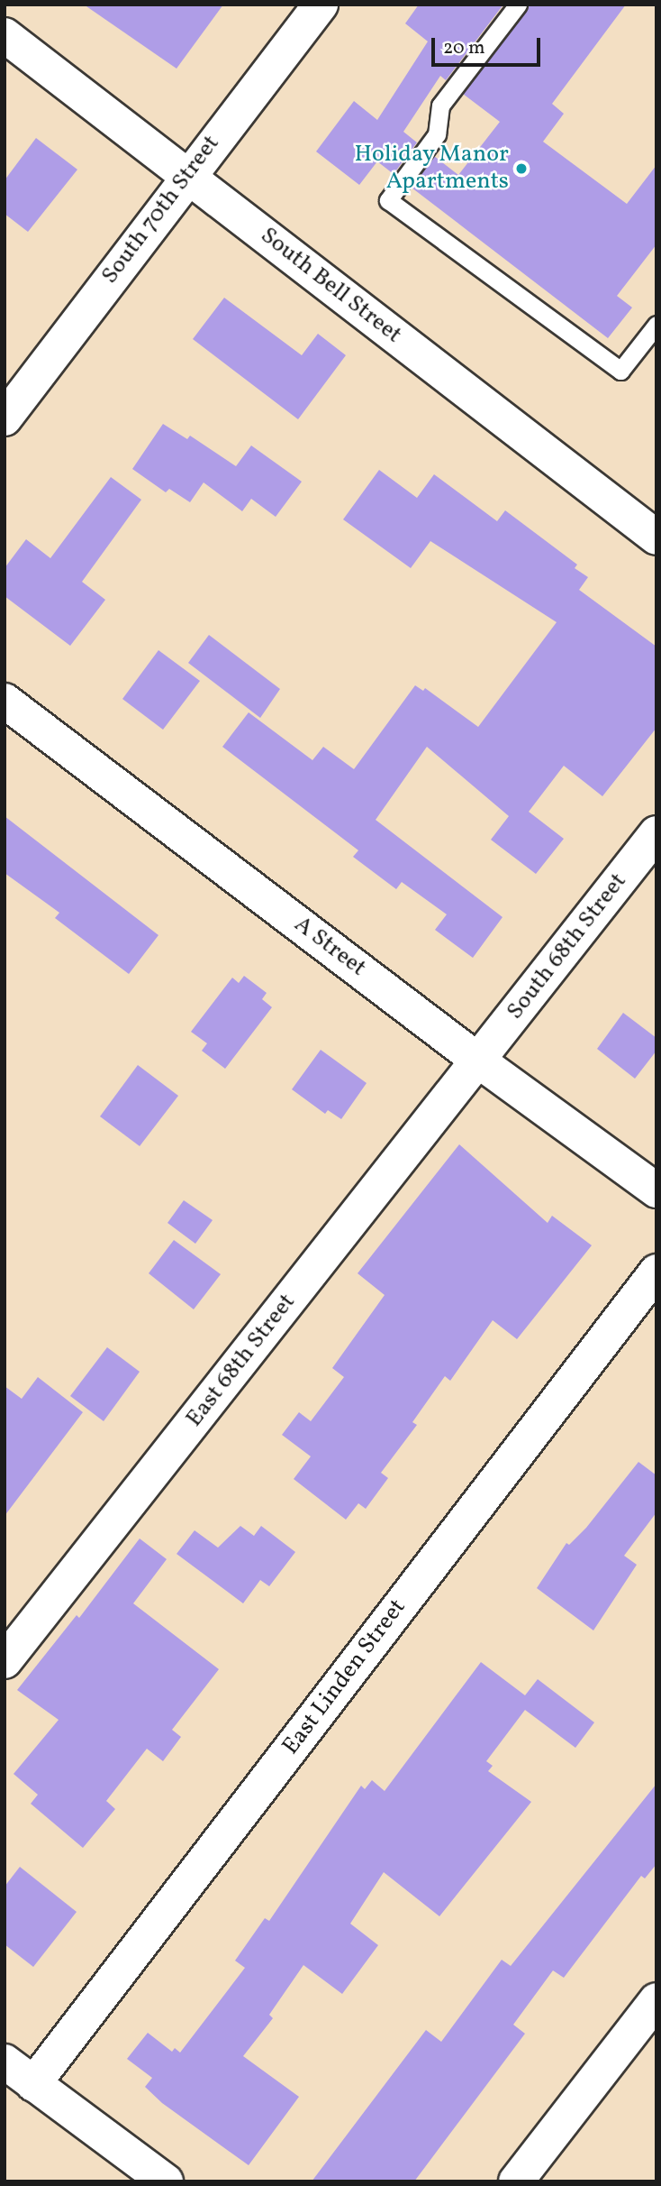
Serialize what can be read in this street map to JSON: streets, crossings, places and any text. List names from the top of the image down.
{
  "streets": {
    "street": [
      "South 70th Street",
      "South Bell Street",
      "A Street",
      "South 68th Street",
      "East 68th Street",
      "East Linden Street"
    ]
  },
  "crossings": [
    ["South 70th Street", "South Bell Street"],
    ["A Street", "South 68th Street"],
    ["A Street", "East 68th Street"],
    ["South 68th Street", "East 68th Street"]
  ],
  "places": ["Holiday Manor Apartments"],
  "scale_bar": "20 m"
}
